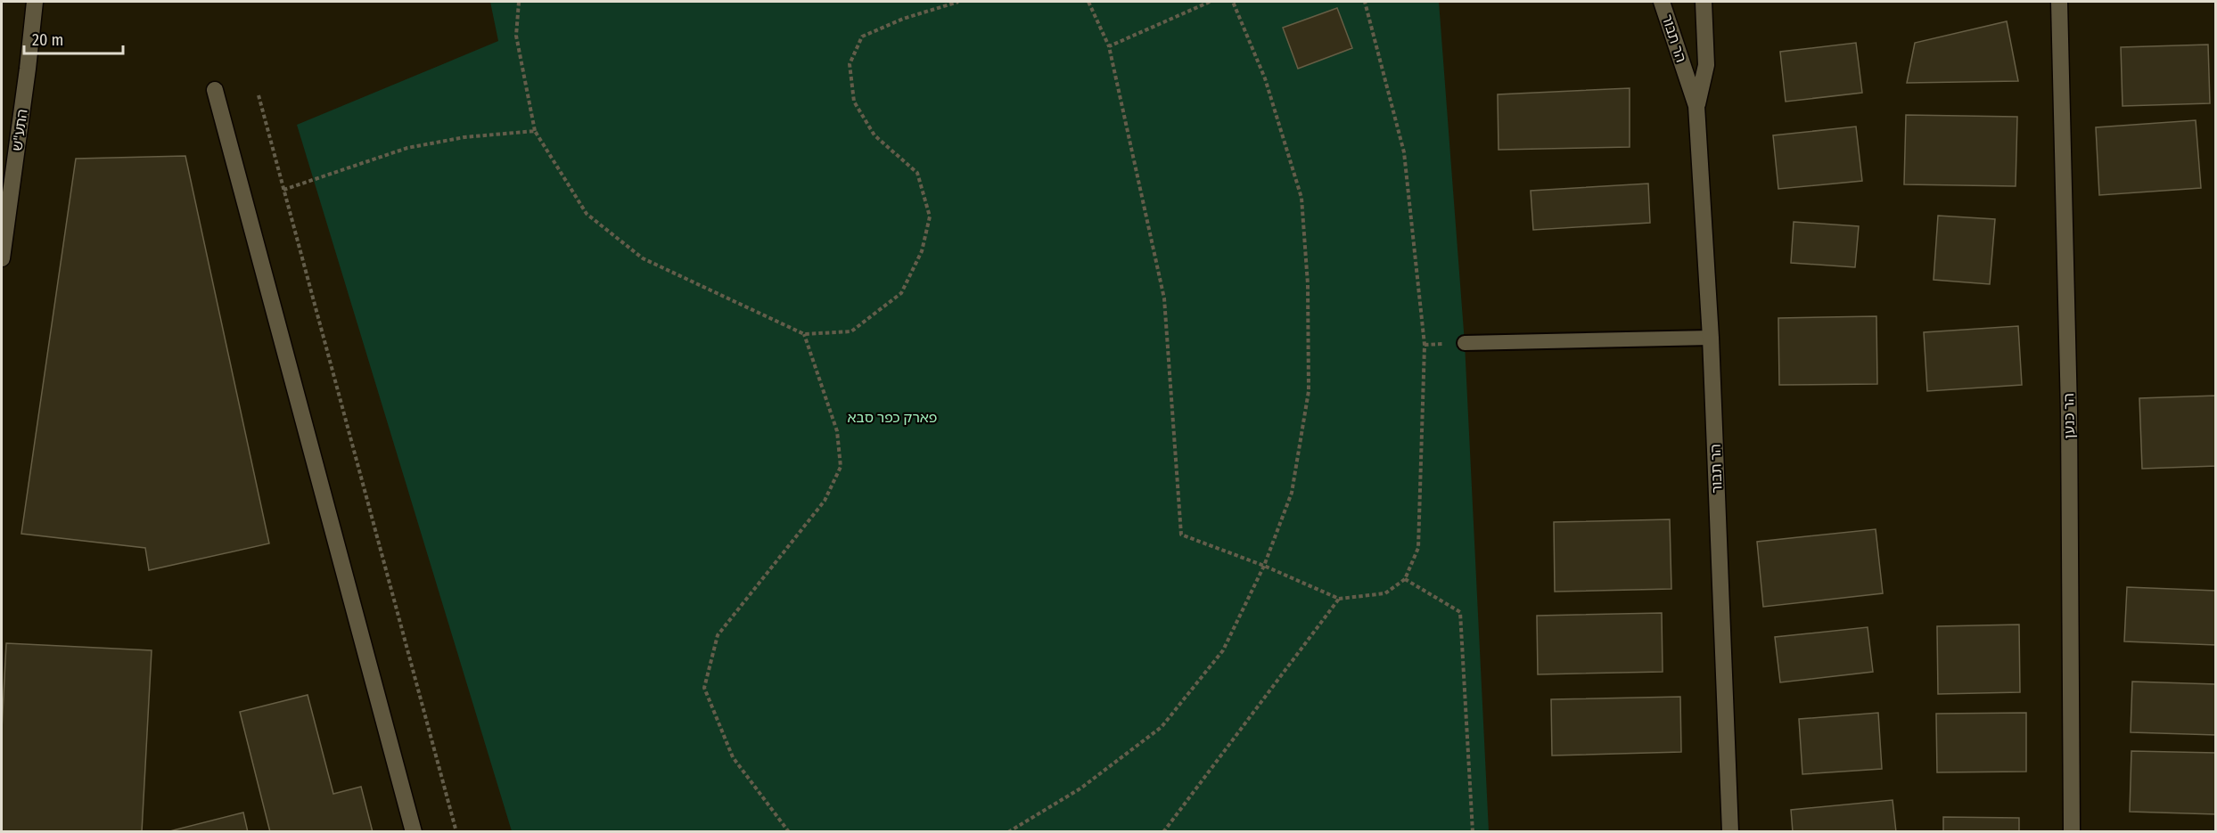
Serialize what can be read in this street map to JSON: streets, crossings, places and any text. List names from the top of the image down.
{
  "streets": {
    "street": ["הר תבור", "התע\"ש", "הר כנען"]
  },
  "parks": ["פארק כפר סבא"],
  "scale_bar": "20 m"
}
